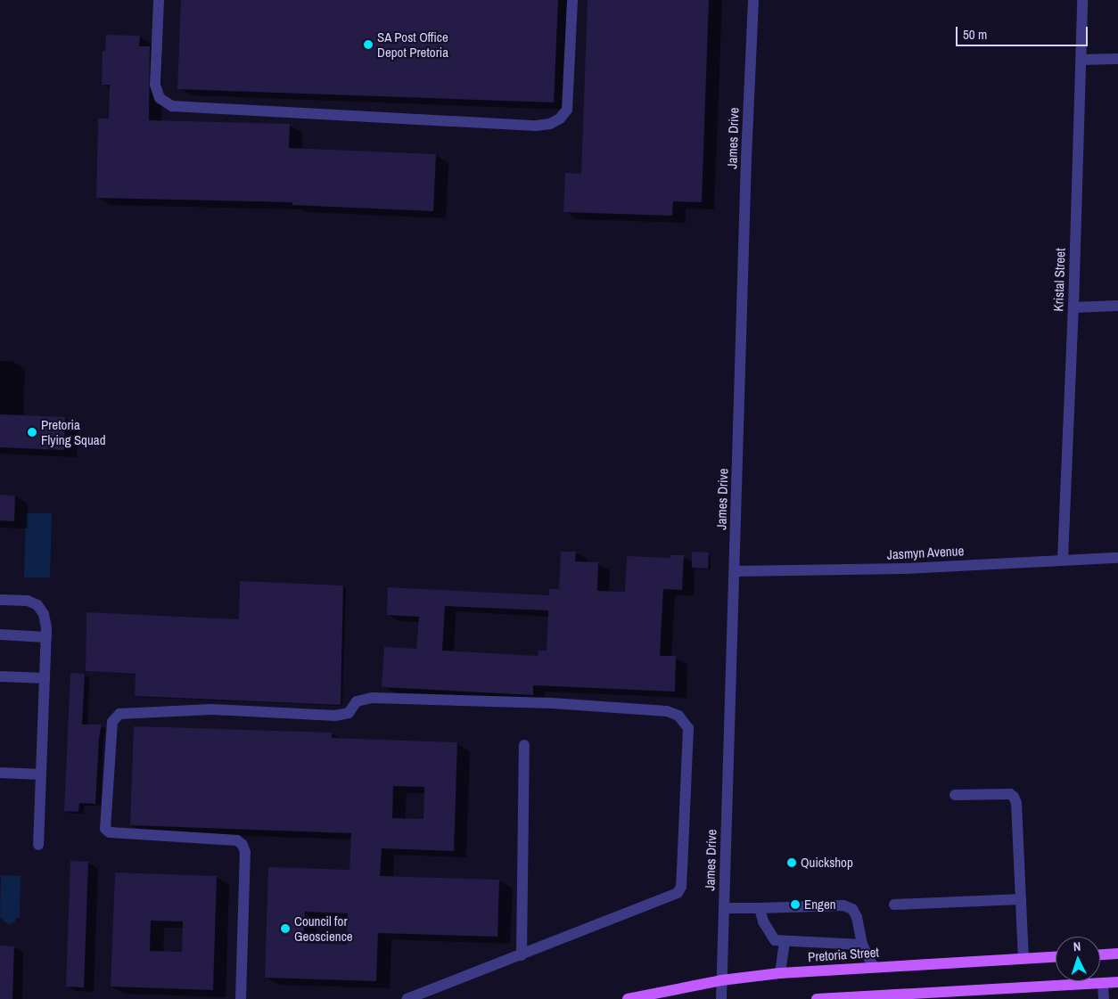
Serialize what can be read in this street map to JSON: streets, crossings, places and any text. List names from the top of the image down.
{
  "streets": {
    "main road": ["Pretoria Street"],
    "street": ["James Drive", "Kristal Street", "Jasmyn Avenue"]
  },
  "crossings": [
    ["James Drive", "Jasmyn Avenue"],
    ["James Drive", "Pretoria Street"],
    ["Kristal Street", "Jasmyn Avenue"]
  ],
  "places": [
    "SA Post Office Depot Pretoria",
    "Pretoria Flying Squad",
    "Quickshop",
    "Engen",
    "Council for Geoscience"
  ],
  "scale_bar": "50 m",
  "north": "top"
}
